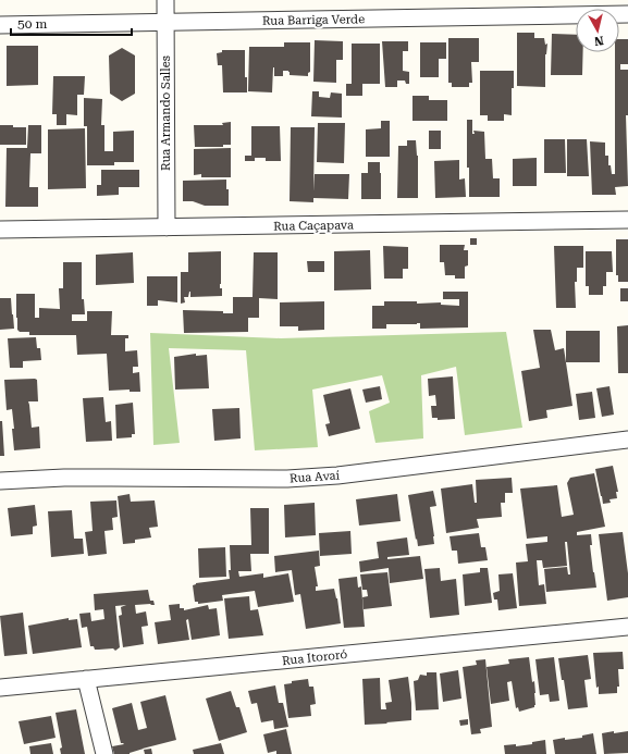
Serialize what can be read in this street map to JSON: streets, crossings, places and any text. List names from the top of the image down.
{
  "streets": {
    "street": [
      "Rua Barriga Verde",
      "Rua Armando Salles",
      "Rua Caçapava",
      "Rua Avaí",
      "Rua Itororó"
    ]
  },
  "crossings": [
    ["Rua Barriga Verde", "Rua Armando Salles"],
    ["Rua Armando Salles", "Rua Caçapava"]
  ],
  "scale_bar": "50 m",
  "north": "bottom"
}
